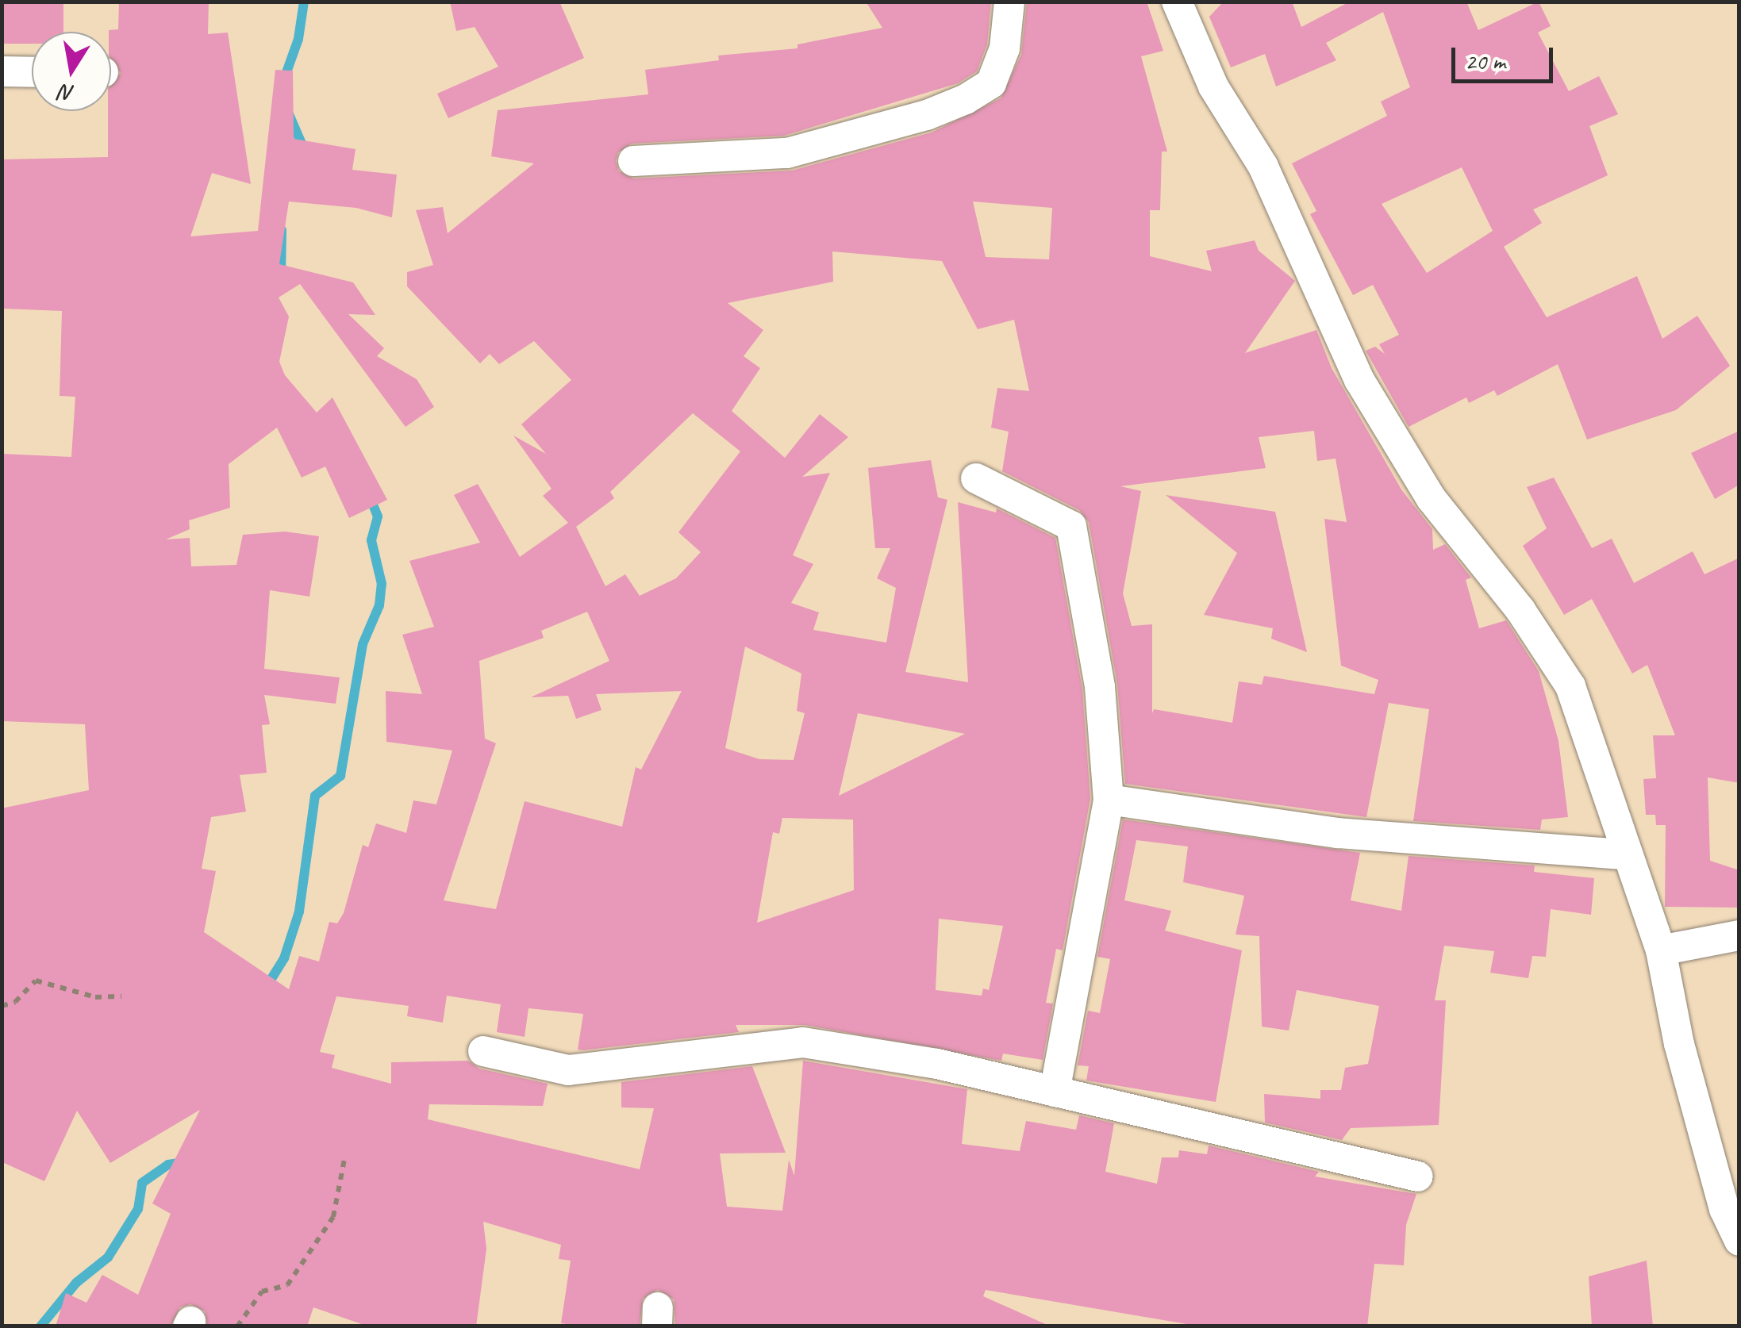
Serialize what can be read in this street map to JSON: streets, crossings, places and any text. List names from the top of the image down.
{
  "scale_bar": "20 m",
  "north": "bottom"
}
